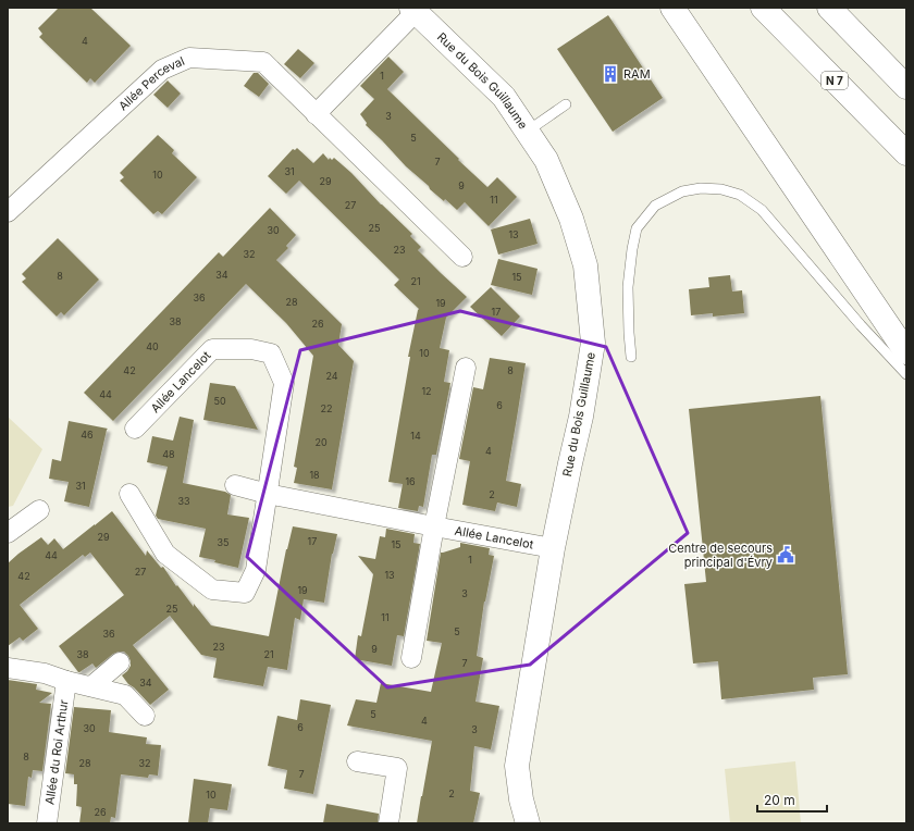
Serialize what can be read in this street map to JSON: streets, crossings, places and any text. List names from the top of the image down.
{
  "streets": {
    "main road": ["N 7", "Rue du Bois Guillaume"],
    "street": ["Allée Perceval", "Allée Lancelot", "Allée du Roi Arthur"]
  },
  "crossings": [
    ["Rue du Bois Guillaume", "Allée Lancelot"]
  ],
  "places": {
    "building": ["RAM"],
    "public building": ["Centre de secours principal d'Évry"]
  },
  "house_numbers": [
    "4",
    "1",
    "3",
    "5",
    "7",
    "31",
    "10",
    "29",
    "9",
    "11",
    "27",
    "25",
    "30",
    "13",
    "23",
    "32",
    "34",
    "8",
    "15",
    "21",
    "36",
    "28",
    "19",
    "17",
    "38",
    "26",
    "40",
    "10",
    "42",
    "8",
    "24",
    "12",
    "44",
    "50",
    "6",
    "22",
    "46",
    "14",
    "20",
    "4",
    "48",
    "18",
    "16",
    "31",
    "2",
    "33",
    "29",
    "17",
    "35",
    "15",
    "44",
    "1",
    "27",
    "13",
    "42",
    "19",
    "3",
    "25",
    "11",
    "5",
    "36",
    "23",
    "9",
    "38",
    "21",
    "7",
    "34",
    "5",
    "4",
    "6",
    "30",
    "3",
    "8",
    "28",
    "32",
    "7",
    "2",
    "10",
    "26"
  ],
  "scale_bar": "20 m"
}
